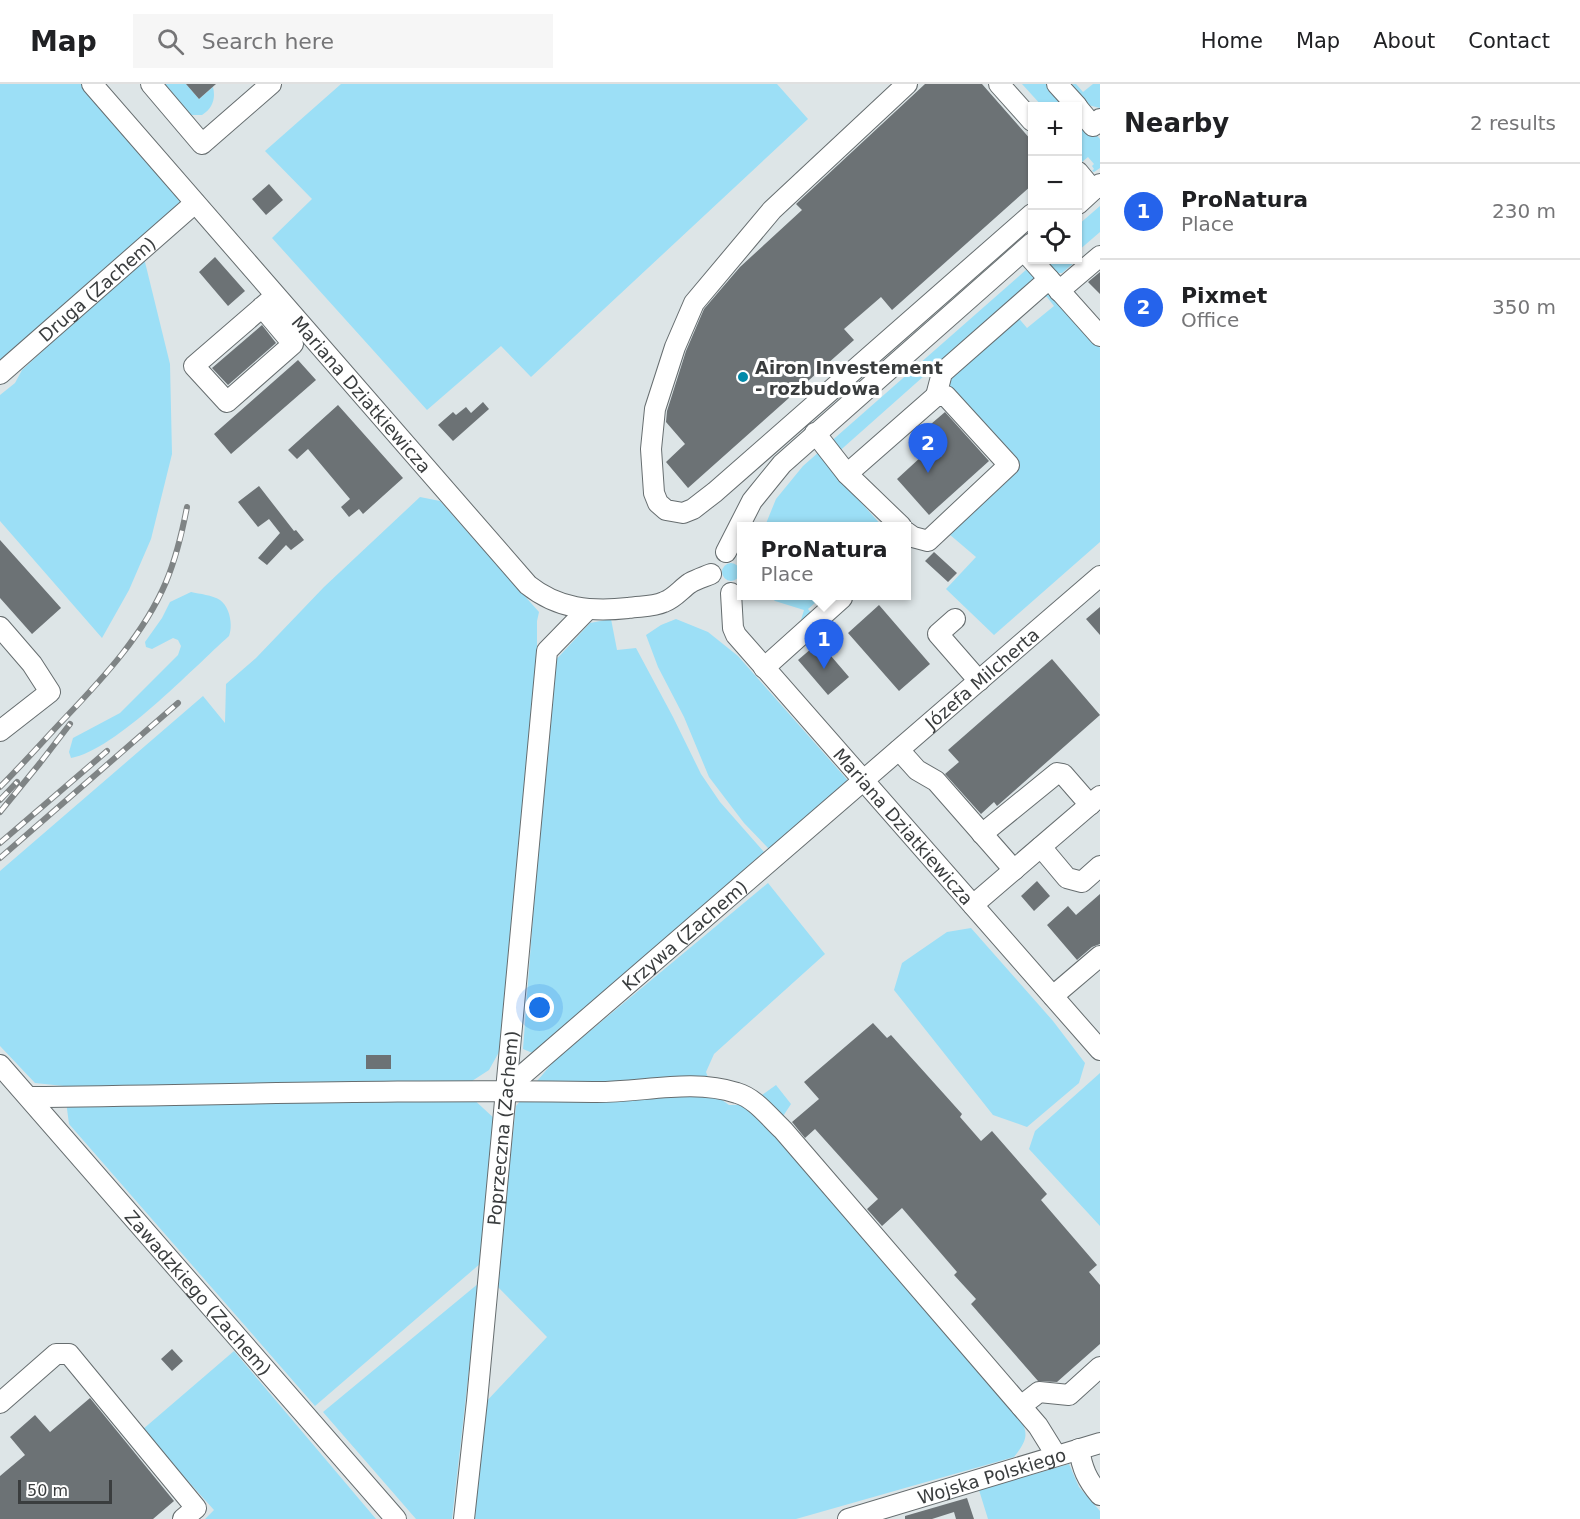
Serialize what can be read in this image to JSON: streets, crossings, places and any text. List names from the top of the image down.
{
  "streets": {
    "street": [
      "Druga (Zachem)",
      "Mariana Dziatkiewicza",
      "Józefa Milcherta",
      "Krzywa (Zachem)",
      "Poprzeczna (Zachem)",
      "Zawadzkiego (Zachem)",
      "Wojska Polskiego"
    ]
  },
  "crossings": [
    ["Druga (Zachem)", "Mariana Dziatkiewicza"],
    ["Mariana Dziatkiewicza", "Józefa Milcherta"],
    ["Mariana Dziatkiewicza", "Krzywa (Zachem)"],
    ["Mariana Dziatkiewicza", "Poprzeczna (Zachem)"],
    ["Józefa Milcherta", "Krzywa (Zachem)"],
    ["Krzywa (Zachem)", "Poprzeczna (Zachem)"]
  ],
  "places": ["Airon Investement - rozbudowa"],
  "scale_bar": "50 m",
  "page": {
    "header": "Map",
    "search": "Search here",
    "nav": [
      "Home",
      "Map",
      "About",
      "Contact"
    ],
    "heading": ["Nearby", "2 results"],
    "map_buttons": ["+", "−"],
    "list": [
      {
        "mark": "1",
        "name": "ProNatura",
        "note": "Place",
        "value": "230 m"
      },
      {
        "mark": "2",
        "name": "Pixmet",
        "note": "Office",
        "value": "350 m"
      }
    ],
    "pins": ["2", "1"],
    "popup": ["ProNatura", "Place"],
    "scale": "50 m"
  }
}
